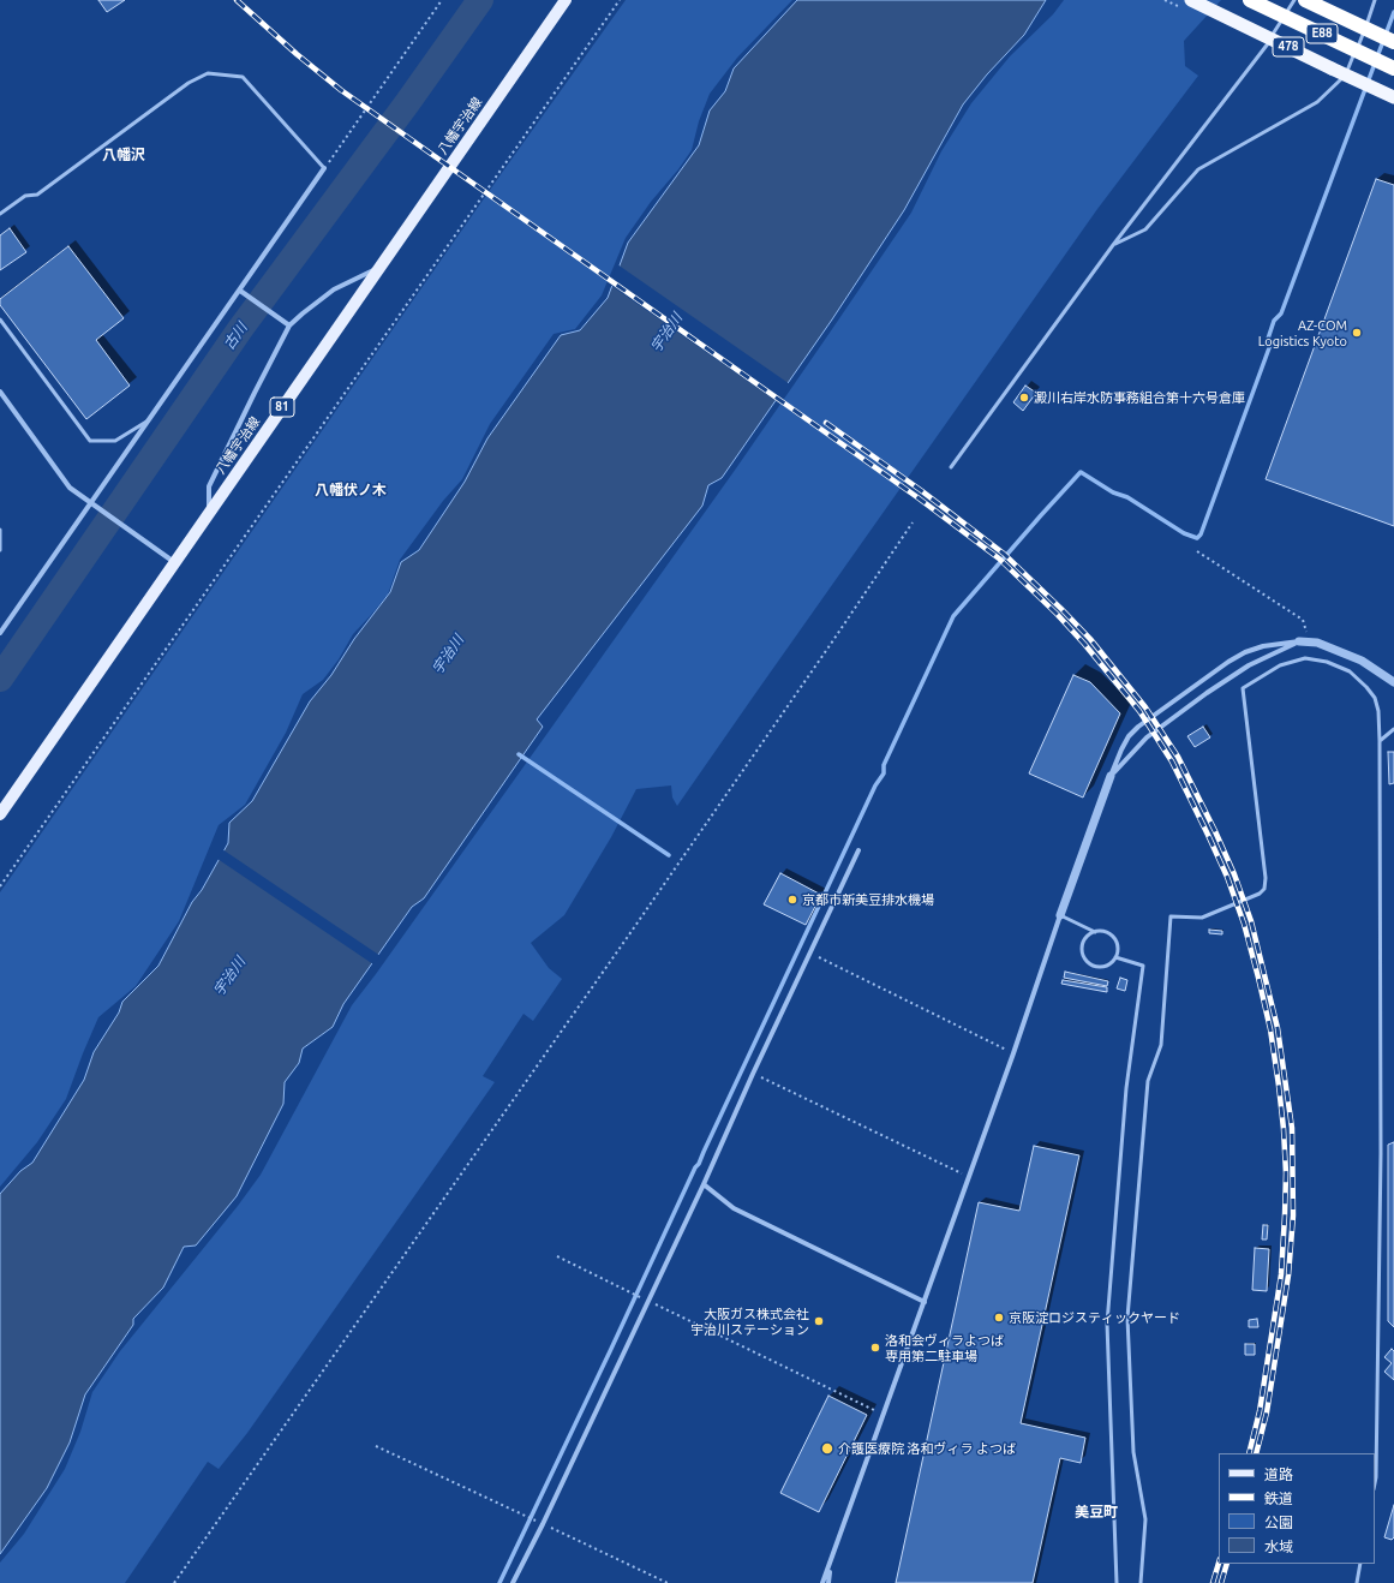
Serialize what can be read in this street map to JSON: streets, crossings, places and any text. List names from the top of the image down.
{
  "streets": {
    "highway": ["E88", "478"],
    "main road": ["八幡宇治線", "81"]
  },
  "districts": ["八幡沢", "八幡伏ノ木", "美豆町"],
  "water": ["宇治川", "古川"],
  "places": [
    "AZ-COM Logistics Kyoto",
    "澱川右岸水防事務組合第十六号倉庫",
    "京都市新美豆排水機場",
    "京阪淀ロジスティックヤード",
    "大阪ガス株式会社 宇治川ステーション",
    "洛和会ヴィラよつば 専用第二駐車場",
    "介護医療院 洛和ヴィラ よつば"
  ],
  "legend": [
    "道路",
    "鉄道",
    "公園",
    "水域"
  ]
}
